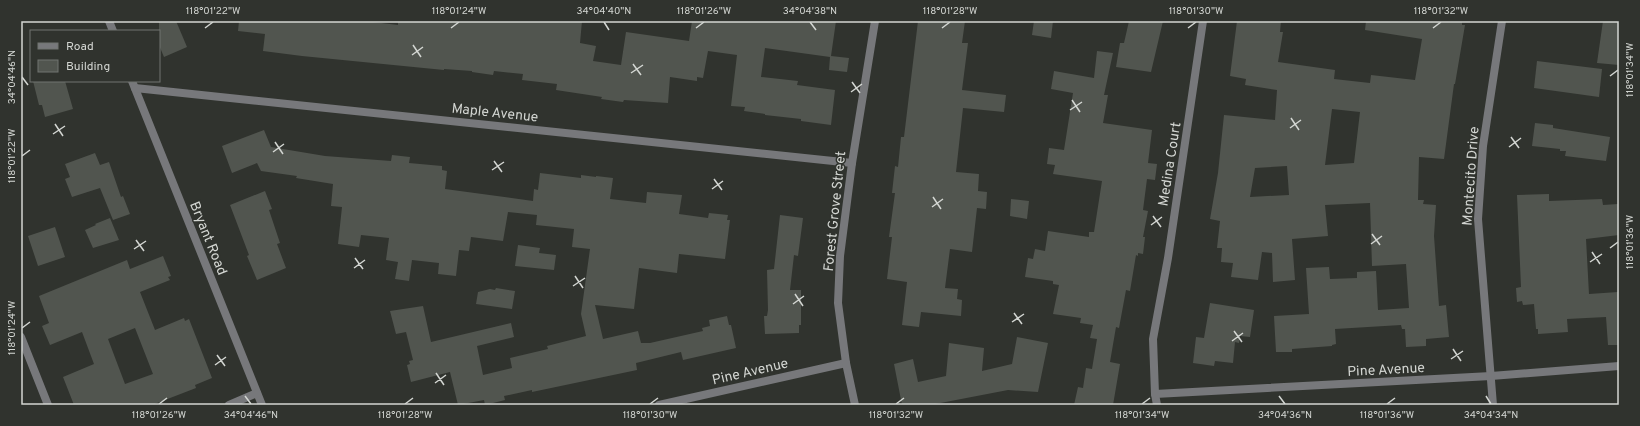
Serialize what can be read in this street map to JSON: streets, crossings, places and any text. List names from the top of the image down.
{
  "streets": {
    "street": [
      "Maple Avenue",
      "Medina Court",
      "Montecito Drive",
      "Forest Grove Street",
      "Bryant Road",
      "Pine Avenue"
    ]
  },
  "crossings": [
    ["Maple Avenue", "Forest Grove Street"],
    ["Maple Avenue", "Bryant Road"],
    ["Medina Court", "Pine Avenue"],
    ["Montecito Drive", "Pine Avenue"],
    ["Forest Grove Street", "Pine Avenue"]
  ],
  "legend": ["Road", "Building"],
  "coordinates": [
    "118°01'22\"W",
    "118°01'24\"W",
    "34°04'40\"N",
    "118°01'26\"W",
    "34°04'38\"N",
    "118°01'28\"W",
    "118°01'30\"W",
    "118°01'32\"W",
    "118°01'34\"W",
    "34°04'46\"N",
    "118°01'36\"W",
    "34°04'36\"N",
    "34°04'34\"N"
  ]
}
